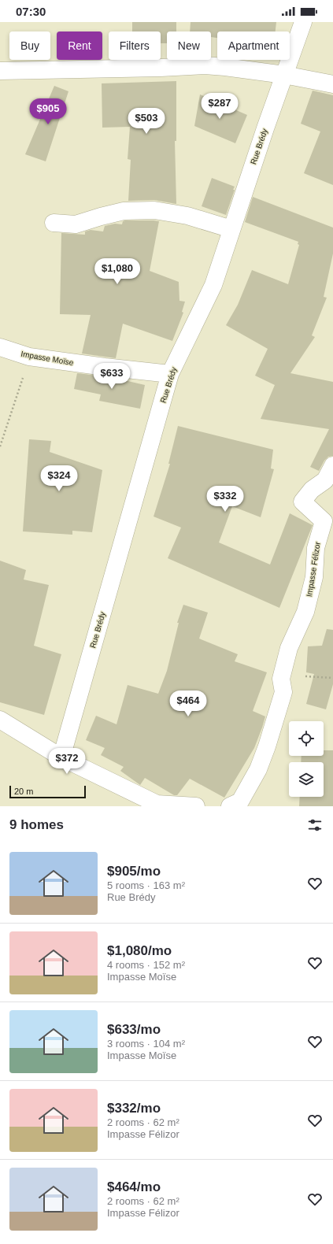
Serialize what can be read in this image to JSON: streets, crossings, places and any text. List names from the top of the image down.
{
  "streets": {
    "street": ["Rue Brédy", "Impasse Moïse", "Impasse Félizor"]
  },
  "crossings": [
    ["Rue Brédy", "Impasse Moïse"]
  ],
  "scale_bar": "20 m",
  "page": {
    "status": "07:30",
    "chip": [
      "Buy",
      "Rent",
      "Filters",
      "New",
      "Apartment"
    ],
    "price": [
      "$287",
      "$905",
      "$503",
      "$1,080",
      "$633",
      "$324",
      "$332",
      "$464",
      "$372"
    ],
    "scale": "20 m",
    "heading": "9 homes",
    "list": [
      {
        "name": "$905/mo",
        "note": "5 rooms · 163 m² · Rue Brédy"
      },
      {
        "name": "$1,080/mo",
        "note": "4 rooms · 152 m² · Impasse Moïse"
      },
      {
        "name": "$633/mo",
        "note": "3 rooms · 104 m² · Impasse Moïse"
      },
      {
        "name": "$332/mo",
        "note": "2 rooms · 62 m² · Impasse Félizor"
      },
      {
        "name": "$464/mo",
        "note": "2 rooms · 62 m² · Impasse Félizor"
      }
    ]
  }
}
